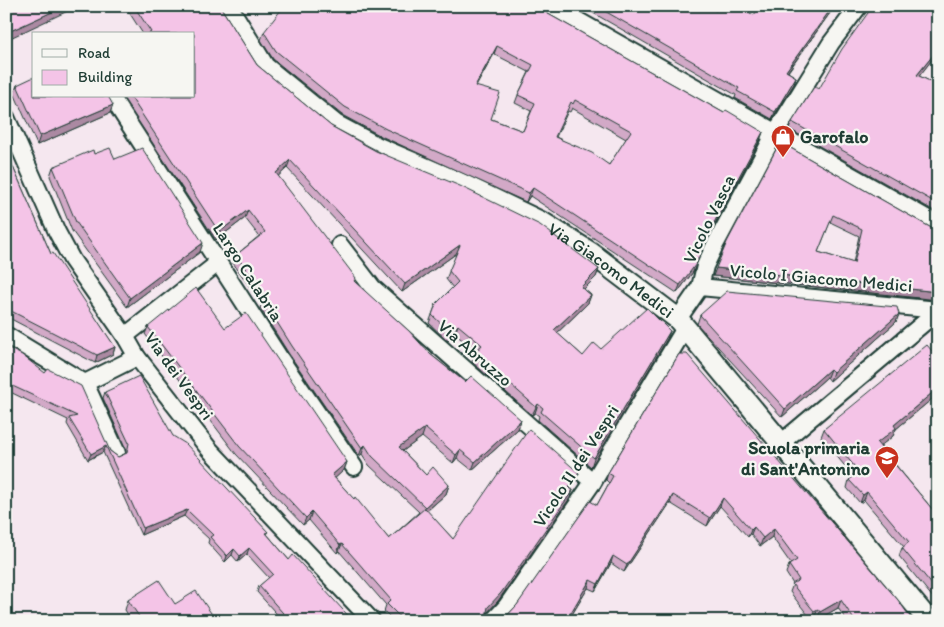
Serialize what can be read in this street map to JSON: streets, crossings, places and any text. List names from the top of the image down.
{
  "streets": {
    "street": [
      "Vicolo Vasca",
      "Via Giacomo Medici",
      "Largo Calabria",
      "Vicolo I Giacomo Medici",
      "Via Abruzzo",
      "Via dei Vespri",
      "Vicolo II dei Vespri"
    ]
  },
  "crossings": [
    ["Vicolo Vasca", "Via Giacomo Medici"],
    ["Vicolo Vasca", "Vicolo I Giacomo Medici"],
    ["Vicolo Vasca", "Vicolo II dei Vespri"],
    ["Via Giacomo Medici", "Vicolo II dei Vespri"],
    ["Via Abruzzo", "Vicolo II dei Vespri"]
  ],
  "places": {
    "shop": ["Garofalo"],
    "school or university": ["Scuola primaria di Sant'Antonino"]
  },
  "legend": ["Road", "Building"]
}
